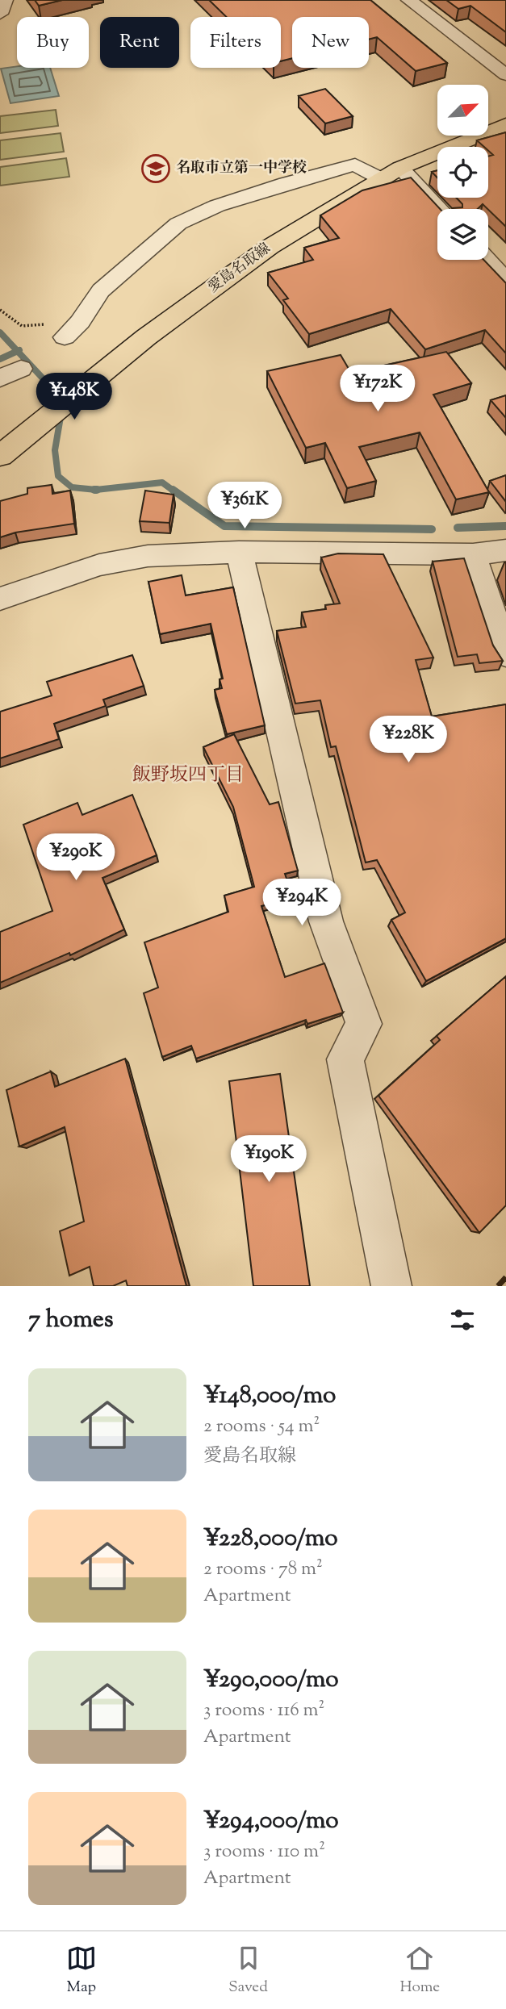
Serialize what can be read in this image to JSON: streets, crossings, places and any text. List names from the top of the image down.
{
  "streets": {
    "main road": ["愛島名取線"]
  },
  "districts": ["飯野坂四丁目"],
  "places": {
    "school or university": ["名取市立第一中学校"]
  },
  "north": "top right",
  "page": {
    "chip": [
      "Buy",
      "Rent",
      "Filters",
      "New"
    ],
    "price": [
      "¥172K",
      "¥148K",
      "¥361K",
      "¥228K",
      "¥290K",
      "¥294K",
      "¥190K"
    ],
    "heading": "7 homes",
    "list": [
      {
        "name": "¥148,000/mo",
        "note": "2 rooms · 54 m² · 愛島名取線"
      },
      {
        "name": "¥228,000/mo",
        "note": "2 rooms · 78 m² · Apartment"
      },
      {
        "name": "¥290,000/mo",
        "note": "3 rooms · 116 m² · Apartment"
      },
      {
        "name": "¥294,000/mo",
        "note": "3 rooms · 110 m² · Apartment"
      }
    ],
    "tabs": ["Map", "Saved", "Home"]
  }
}
